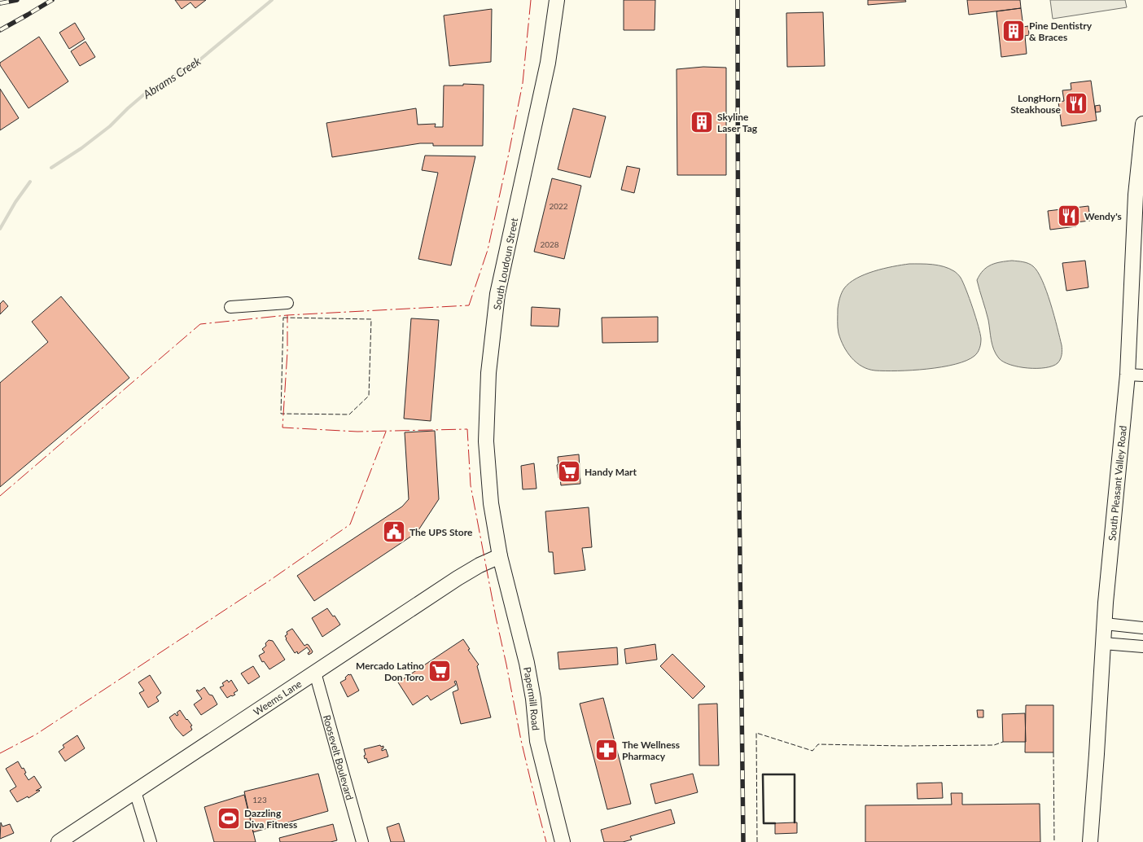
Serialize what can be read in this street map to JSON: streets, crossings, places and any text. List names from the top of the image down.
{
  "streets": {
    "main road": [
      "South Loudoun Street",
      "South Pleasant Valley Road",
      "Weems Lane",
      "Papermill Road"
    ],
    "street": ["Roosevelt Boulevard"]
  },
  "crossings": [
    ["South Loudoun Street", "Weems Lane"],
    ["South Loudoun Street", "Papermill Road"],
    ["Weems Lane", "Papermill Road"],
    ["Weems Lane", "Roosevelt Boulevard"]
  ],
  "water": ["Abrams Creek"],
  "places": {
    "building": ["Pine Dentistry & Braces", "Skyline Laser Tag"],
    "restaurant": ["LongHorn Steakhouse", "Wendy's"],
    "supermarket": ["Handy Mart", "Mercado Latino Don Toro"],
    "public building": ["The UPS Store"],
    "pharmacy": ["The Wellness Pharmacy"],
    "sports": ["Dazzling Diva Fitness"]
  },
  "house_numbers": ["2022", "2028", "123"]
}
